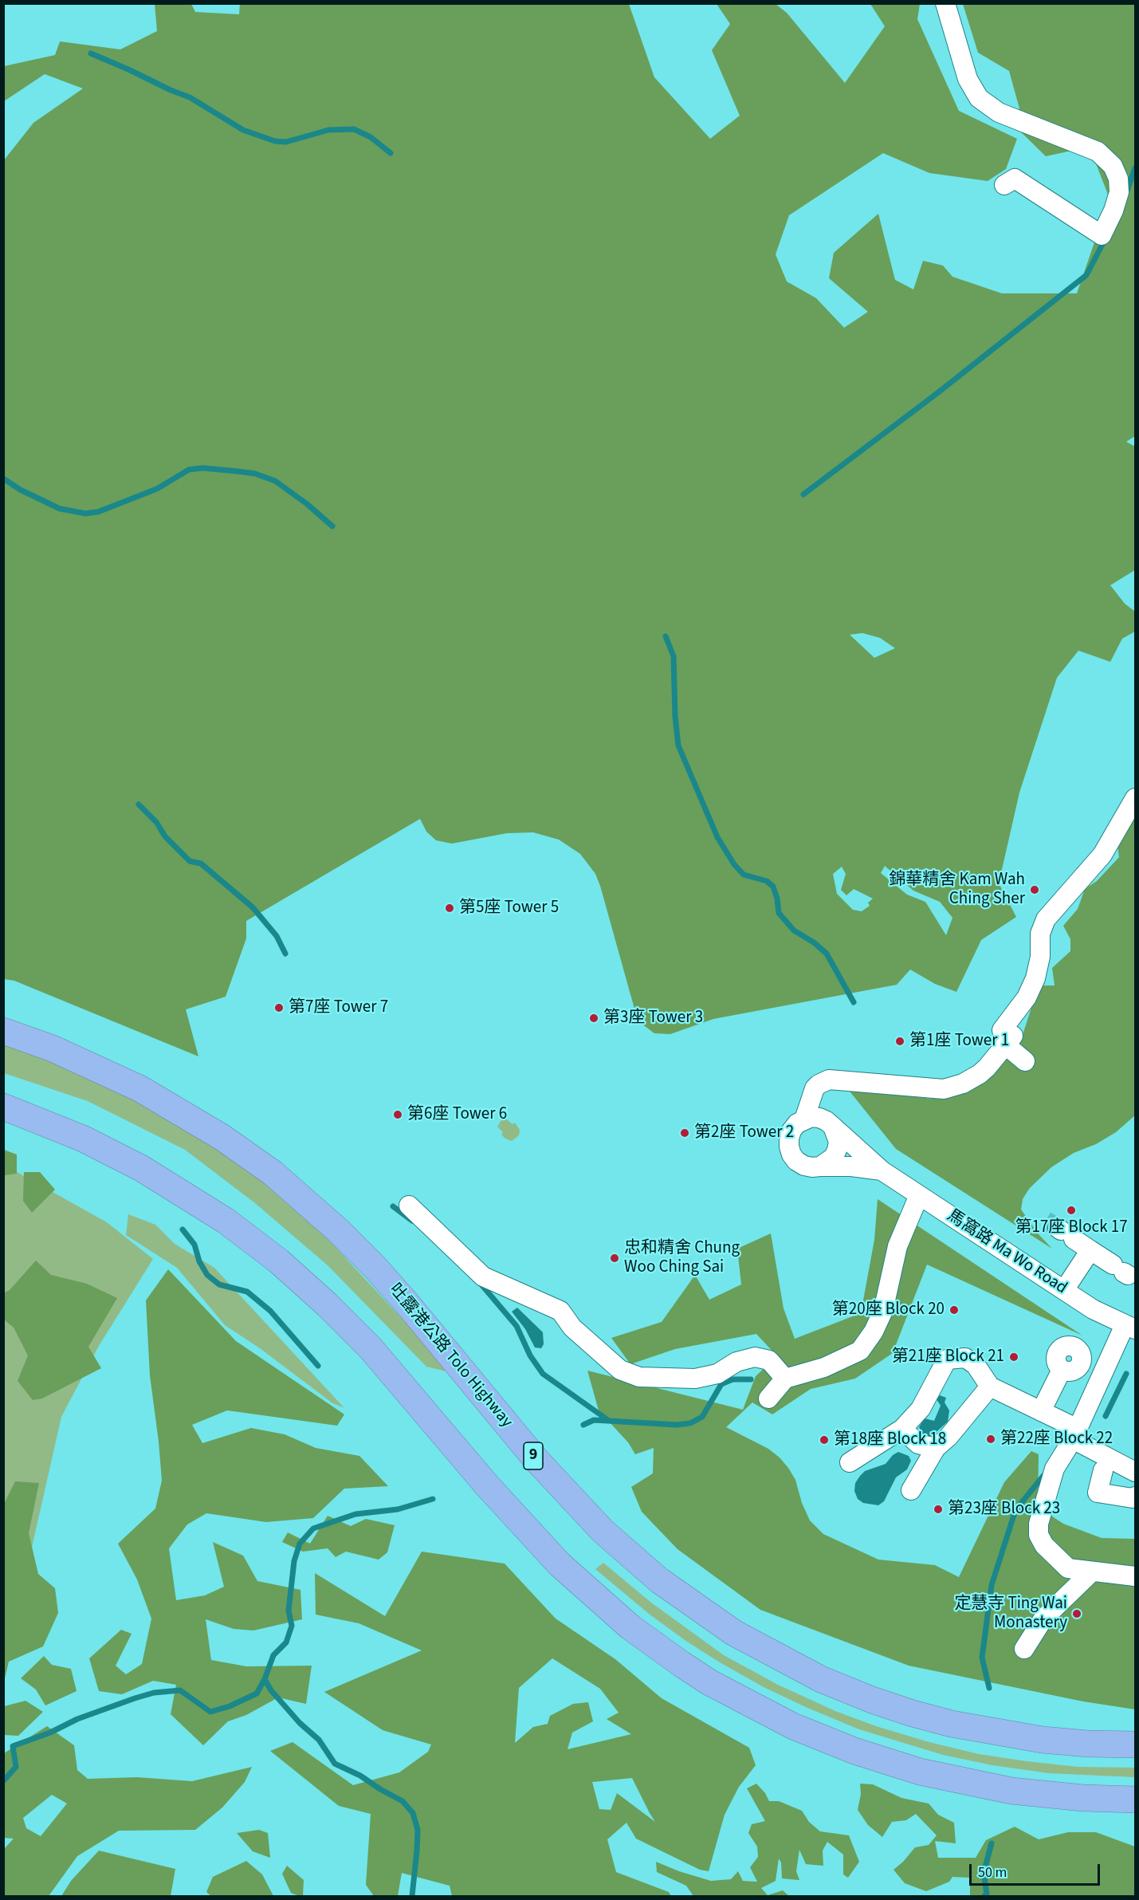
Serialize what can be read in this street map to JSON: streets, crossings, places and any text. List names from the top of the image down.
{
  "streets": {
    "highway": ["吐露港公路 Tolo Highway", "9"],
    "street": ["馬窩路 Ma Wo Road"]
  },
  "places": [
    "錦華精舍 Kam Wah Ching Sher",
    "第5座 Tower 5",
    "第7座 Tower 7",
    "第3座 Tower 3",
    "第1座 Tower 1",
    "第6座 Tower 6",
    "第2座 Tower 2",
    "第17座 Block 17",
    "忠和精舍 Chung Woo Ching Sai",
    "第20座 Block 20",
    "第21座 Block 21",
    "第22座 Block 22",
    "第18座 Block 18",
    "第23座 Block 23",
    "定慧寺 Ting Wai Monastery"
  ],
  "scale_bar": "50 m"
}
